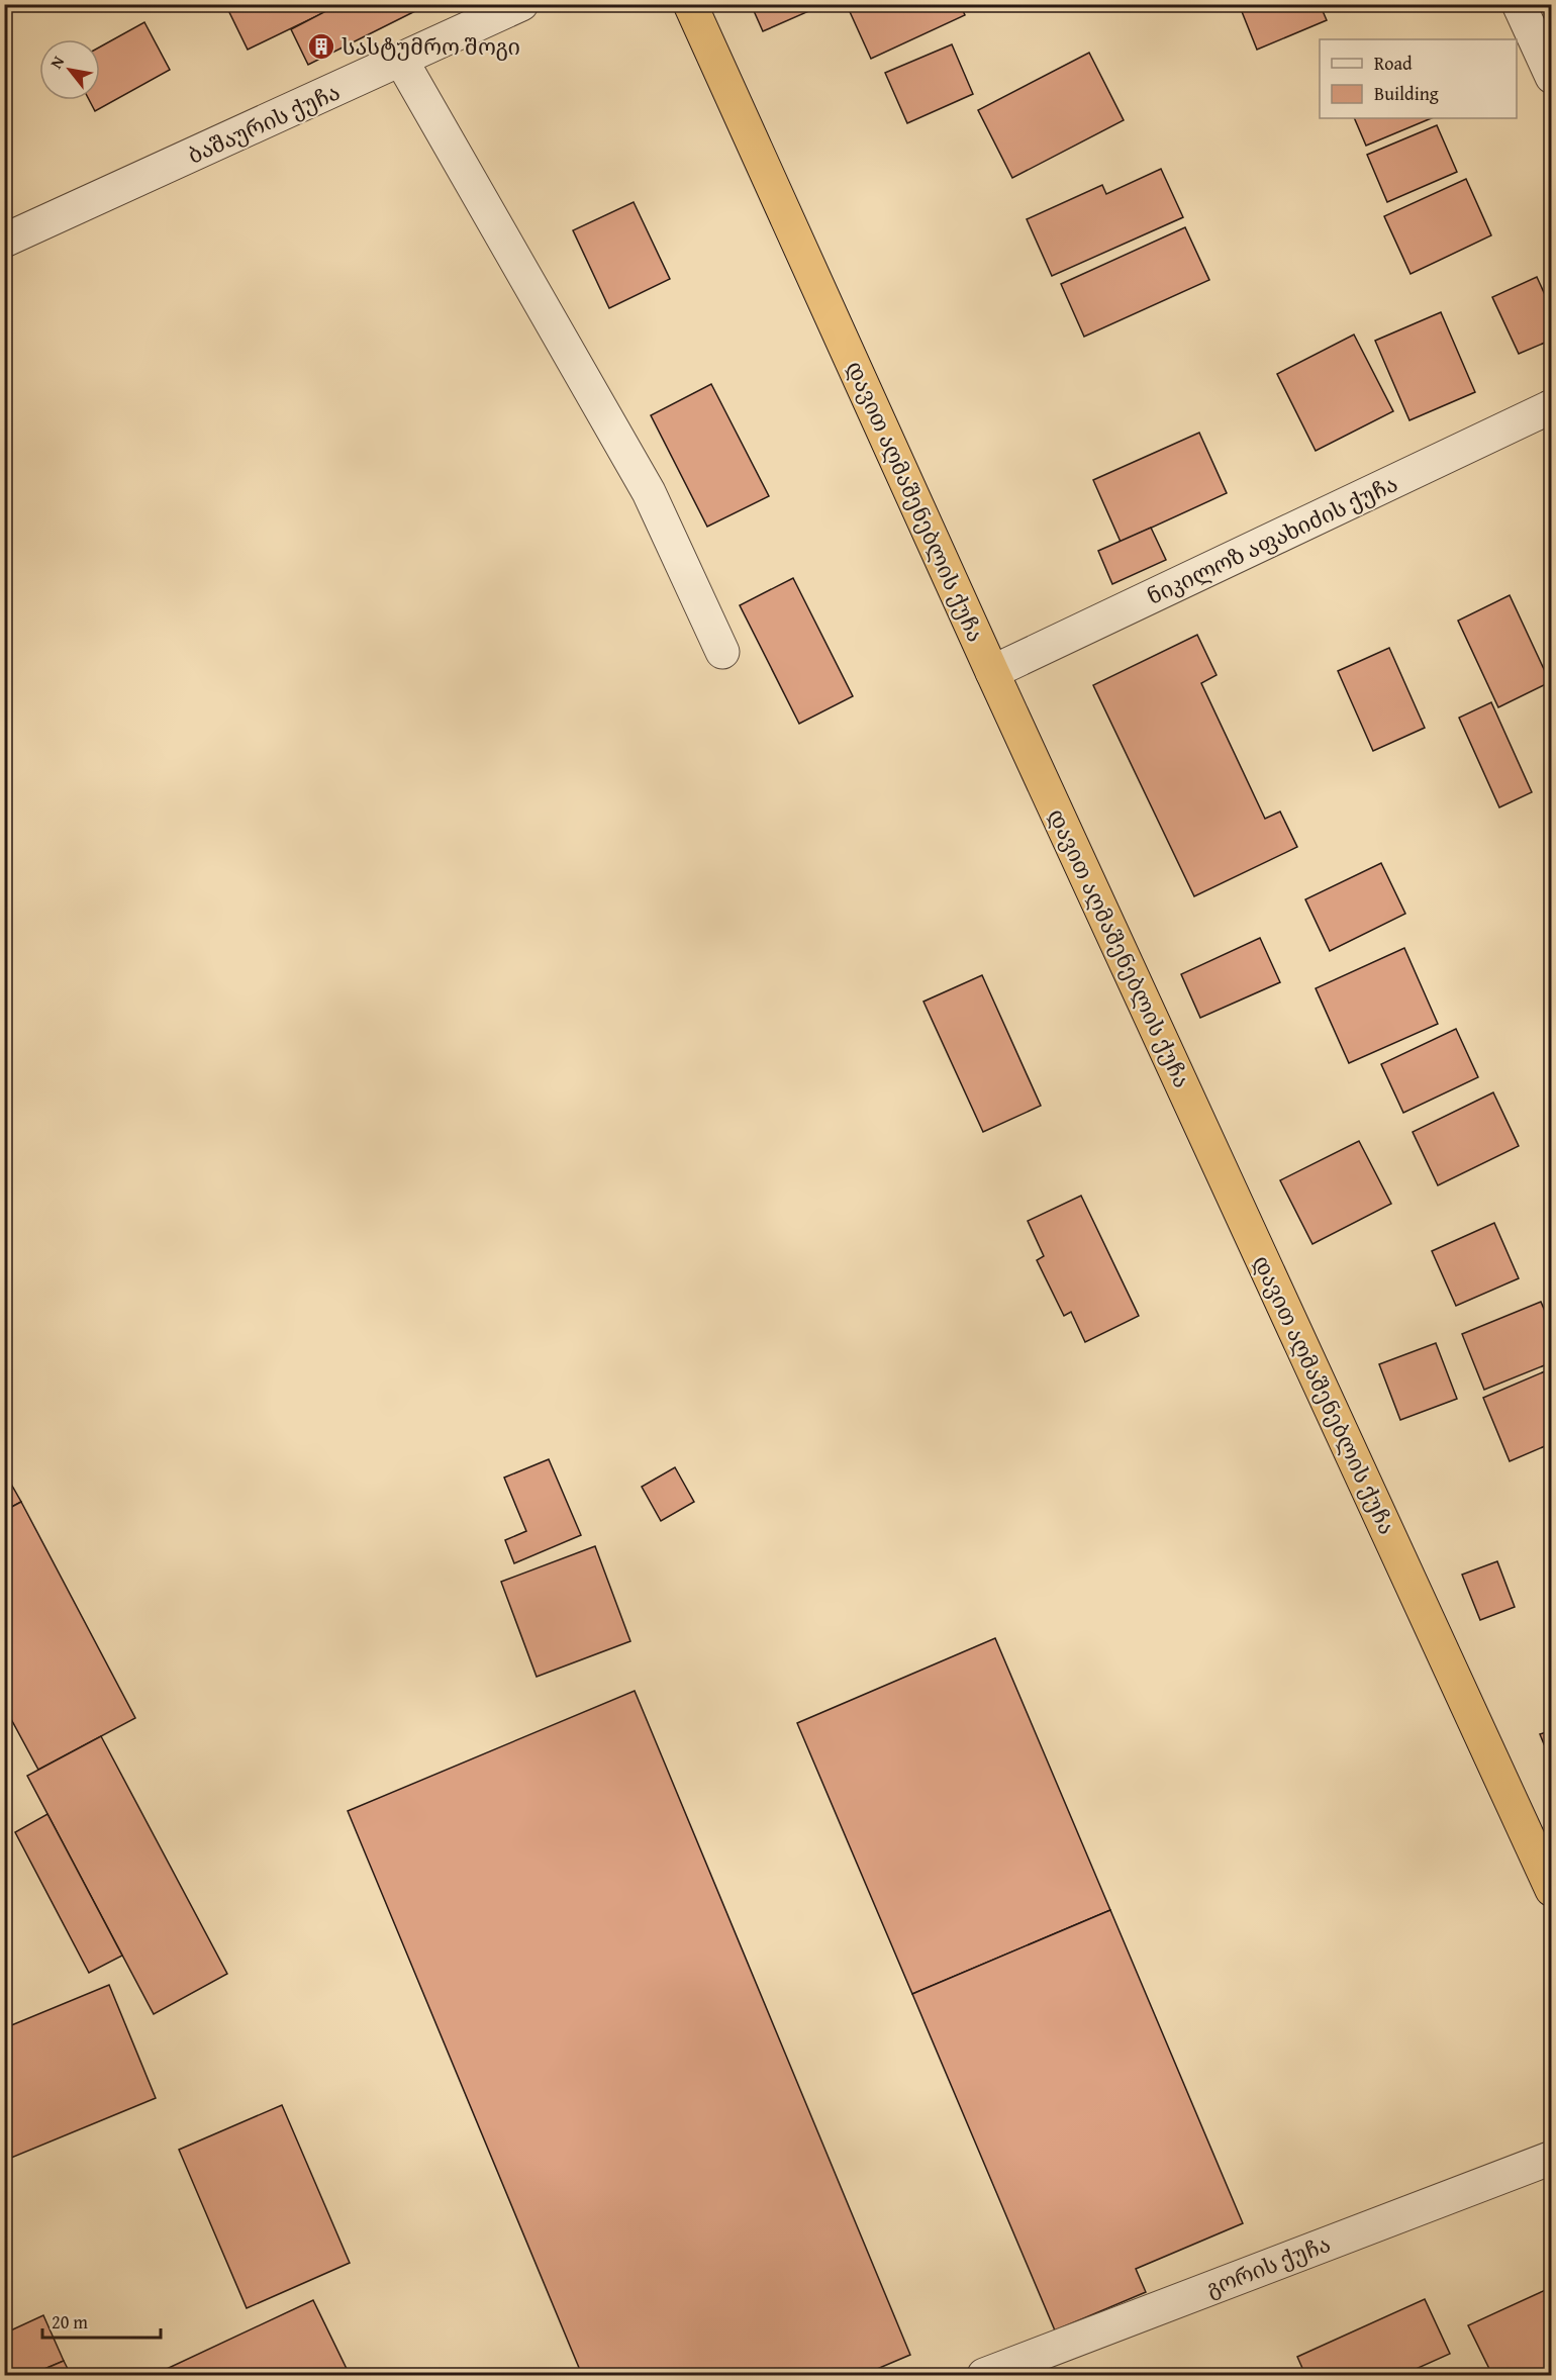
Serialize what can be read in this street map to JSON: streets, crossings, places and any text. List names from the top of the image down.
{
  "streets": {
    "highway": ["დავით აღმაშენებლის ქუჩა"],
    "street": ["ბაშაურის ქუჩა", "ნიკილოზ აფახიძის ქუჩა", "გორის ქუჩა"]
  },
  "crossings": [
    ["დავით აღმაშენებლის ქუჩა", "ნიკილოზ აფახიძის ქუჩა"]
  ],
  "places": {
    "building": ["სასტუმრო შოგი"]
  },
  "legend": ["Road", "Building"],
  "scale_bar": "20 m",
  "north": "top left"
}
